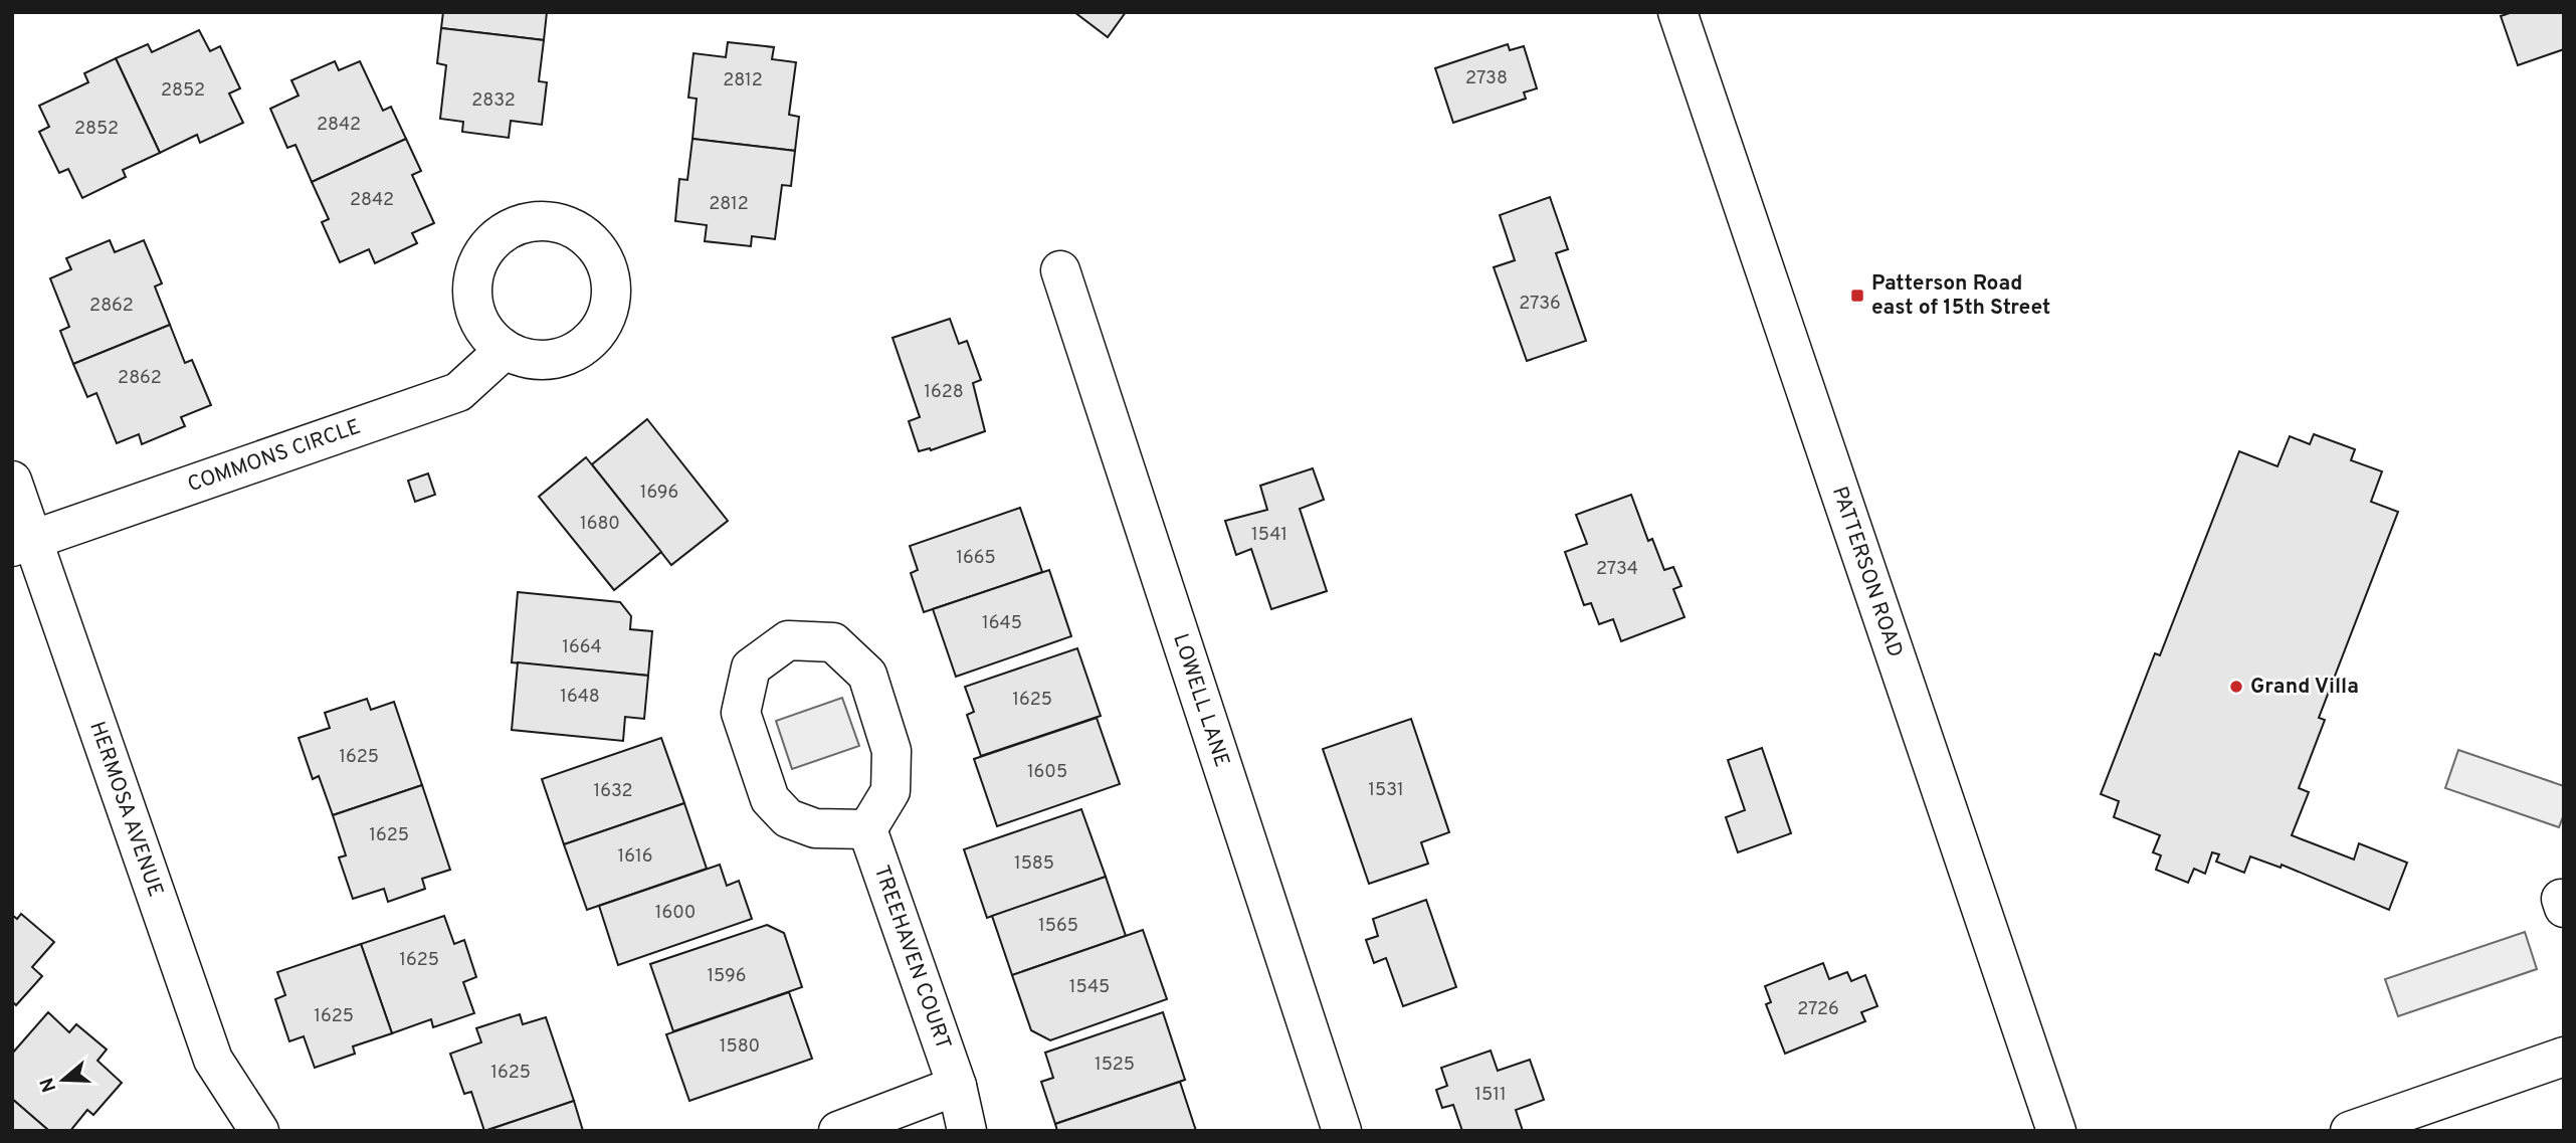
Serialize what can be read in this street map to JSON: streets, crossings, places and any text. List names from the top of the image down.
{
  "streets": {
    "street": [
      "COMMONS CIRCLE",
      "PATTERSON ROAD",
      "LOWELL LANE",
      "HERMOSA AVENUE",
      "TREEHAVEN COURT"
    ]
  },
  "crossings": [
    ["COMMONS CIRCLE", "HERMOSA AVENUE"]
  ],
  "places": {
    "transit": ["Patterson Road east of 15th Street"],
    "other": ["Grand Villa"]
  },
  "house_numbers": [
    "2738",
    "2812",
    "2852",
    "2832",
    "2842",
    "2852",
    "2842",
    "2812",
    "2736",
    "2862",
    "2862",
    "1628",
    "1696",
    "1680",
    "1541",
    "1665",
    "2734",
    "1645",
    "1664",
    "1648",
    "1625",
    "1625",
    "1605",
    "1531",
    "1632",
    "1625",
    "1616",
    "1585",
    "1600",
    "1565",
    "1625",
    "1596",
    "1545",
    "2726",
    "1625",
    "1580",
    "1525",
    "1625",
    "1511"
  ],
  "north": "left"
}
